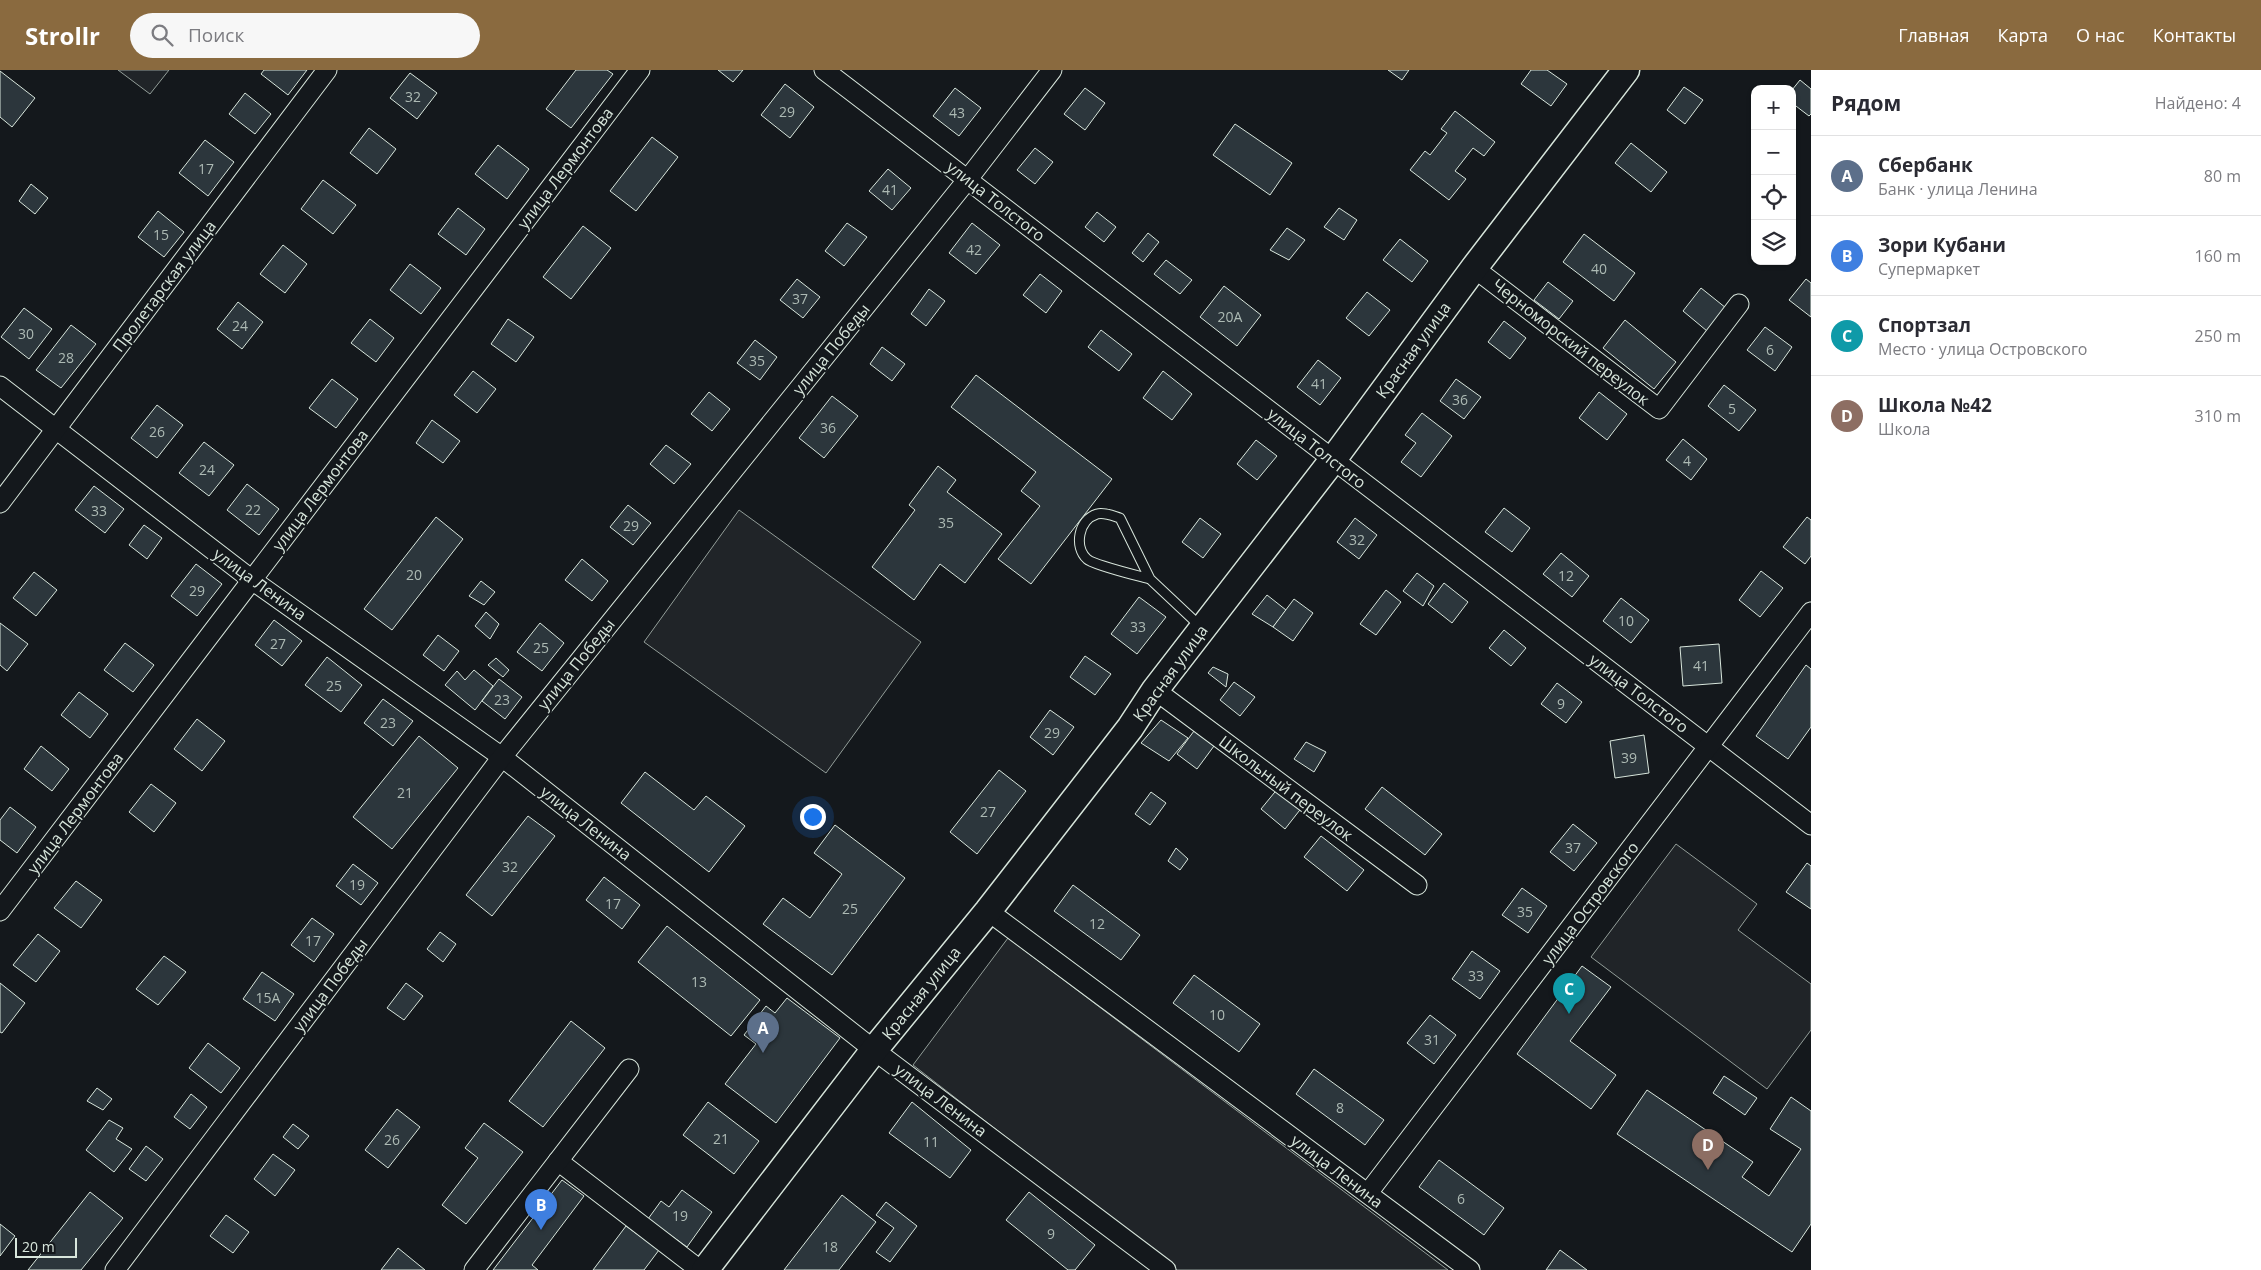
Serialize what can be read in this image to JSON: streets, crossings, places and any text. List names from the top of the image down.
{
  "streets": {
    "street": [
      "улица Лермонтова",
      "улица Толстого",
      "Пролетарская улица",
      "Черноморский переулок",
      "улица Победы",
      "Красная улица",
      "улица Ленина",
      "Школьный переулок",
      "улица Островского"
    ]
  },
  "crossings": [
    ["улица Лермонтова", "улица Ленина"],
    ["улица Толстого", "улица Победы"],
    ["улица Толстого", "Красная улица"],
    ["улица Толстого", "улица Островского"],
    ["Пролетарская улица", "улица Ленина"],
    ["Черноморский переулок", "Красная улица"],
    ["улица Победы", "улица Ленина"],
    ["Красная улица", "улица Ленина"],
    ["Красная улица", "Школьный переулок"],
    ["улица Ленина", "улица Островского"]
  ],
  "house_numbers": [
    "32",
    "29",
    "43",
    "17",
    "41",
    "15",
    "42",
    "40",
    "37",
    "20А",
    "24",
    "30",
    "6",
    "28",
    "35",
    "41",
    "36",
    "5",
    "36",
    "26",
    "4",
    "24",
    "22",
    "33",
    "35",
    "29",
    "32",
    "20",
    "12",
    "29",
    "10",
    "33",
    "27",
    "25",
    "41",
    "25",
    "23",
    "9",
    "23",
    "29",
    "39",
    "21",
    "27",
    "37",
    "32",
    "19",
    "17",
    "25",
    "35",
    "12",
    "17",
    "33",
    "13",
    "15А",
    "10",
    "31",
    "8",
    "21",
    "26",
    "11",
    "6",
    "19",
    "9",
    "18"
  ],
  "scale_bar": "20 m",
  "page": {
    "header": "Strollr",
    "search": "Поиск",
    "nav": [
      "Главная",
      "Карта",
      "О нас",
      "Контакты"
    ],
    "heading": ["Рядом", "Найдено: 4"],
    "map_buttons": ["+", "−"],
    "list": [
      {
        "mark": "A",
        "name": "Сбербанк",
        "note": "Банк · улица Ленина",
        "value": "80 m"
      },
      {
        "mark": "B",
        "name": "Зори Кубани",
        "note": "Супермаркет",
        "value": "160 m"
      },
      {
        "mark": "C",
        "name": "Спортзал",
        "note": "Место · улица Островского",
        "value": "250 m"
      },
      {
        "mark": "D",
        "name": "Школа №42",
        "note": "Школа",
        "value": "310 m"
      }
    ],
    "pins": [
      "C",
      "A",
      "D",
      "B"
    ],
    "scale": "20 m"
  }
}
